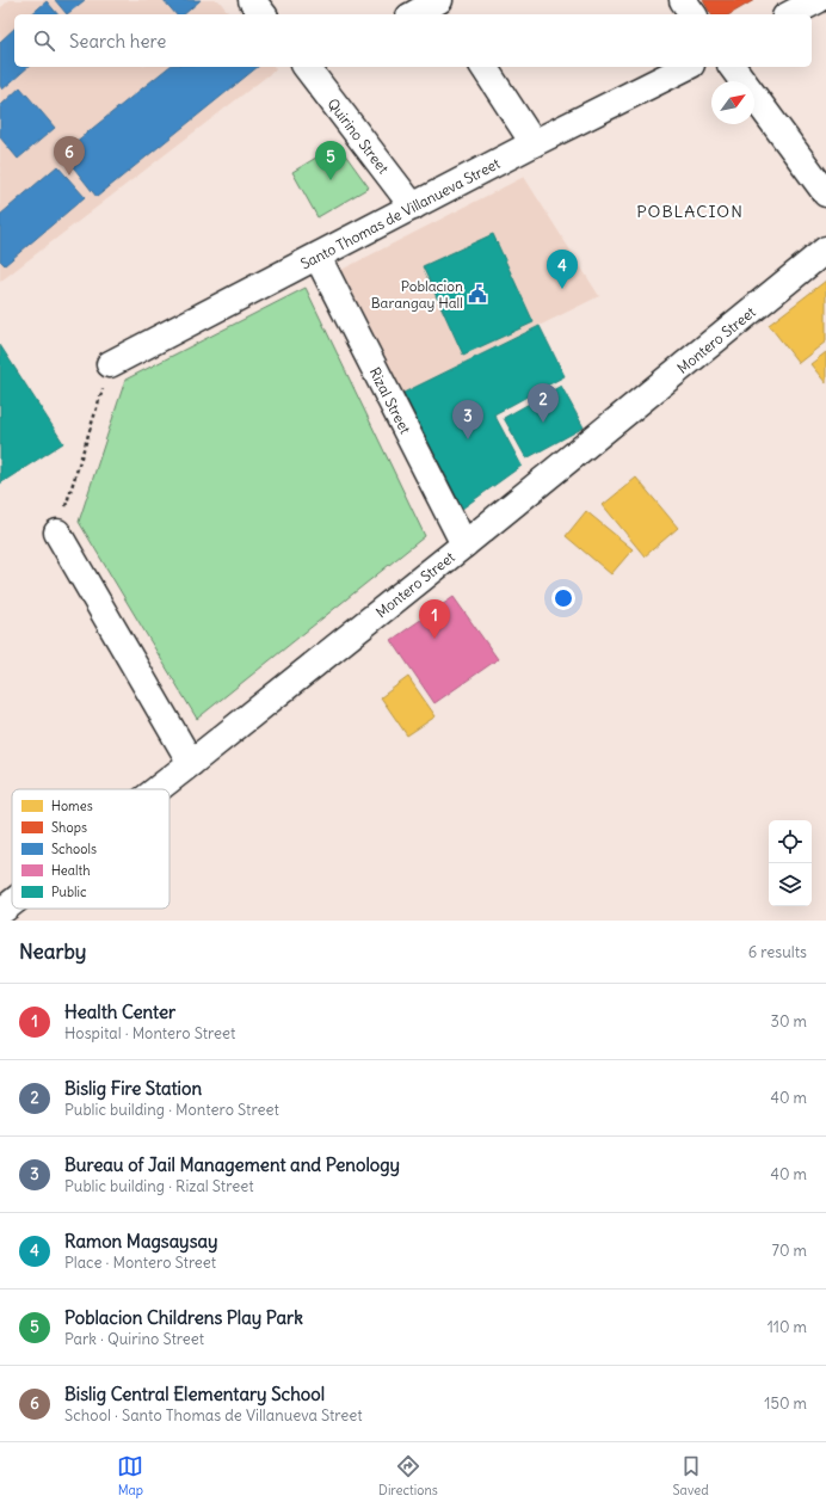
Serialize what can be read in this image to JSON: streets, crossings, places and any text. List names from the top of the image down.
{
  "streets": {
    "street": [
      "Quirino Street",
      "Santo Thomas de Villanueva Street",
      "Montero Street",
      "Rizal Street"
    ]
  },
  "crossings": [
    ["Quirino Street", "Santo Thomas de Villanueva Street"],
    ["Santo Thomas de Villanueva Street", "Rizal Street"],
    ["Montero Street", "Rizal Street"]
  ],
  "districts": ["POBLACION"],
  "places": {
    "public building": ["Poblacion Barangay Hall"]
  },
  "legend": [
    "Homes",
    "Shops",
    "Schools",
    "Health",
    "Public"
  ],
  "north": "top right",
  "page": {
    "search": "Search here",
    "pins": [
      "6",
      "5",
      "4",
      "2",
      "3",
      "1"
    ],
    "heading": ["Nearby", "6 results"],
    "list": [
      {
        "mark": "1",
        "name": "Health Center",
        "note": "Hospital · Montero Street",
        "value": "30 m"
      },
      {
        "mark": "2",
        "name": "Bislig Fire Station",
        "note": "Public building · Montero Street",
        "value": "40 m"
      },
      {
        "mark": "3",
        "name": "Bureau of Jail Management and Penology",
        "note": "Public building · Rizal Street",
        "value": "40 m"
      },
      {
        "mark": "4",
        "name": "Ramon Magsaysay",
        "note": "Place · Montero Street",
        "value": "70 m"
      },
      {
        "mark": "5",
        "name": "Poblacion Childrens Play Park",
        "note": "Park · Quirino Street",
        "value": "110 m"
      },
      {
        "mark": "6",
        "name": "Bislig Central Elementary School",
        "note": "School · Santo Thomas de Villanueva Street",
        "value": "150 m"
      }
    ],
    "nav": ["Map", "Directions", "Saved"]
  }
}
